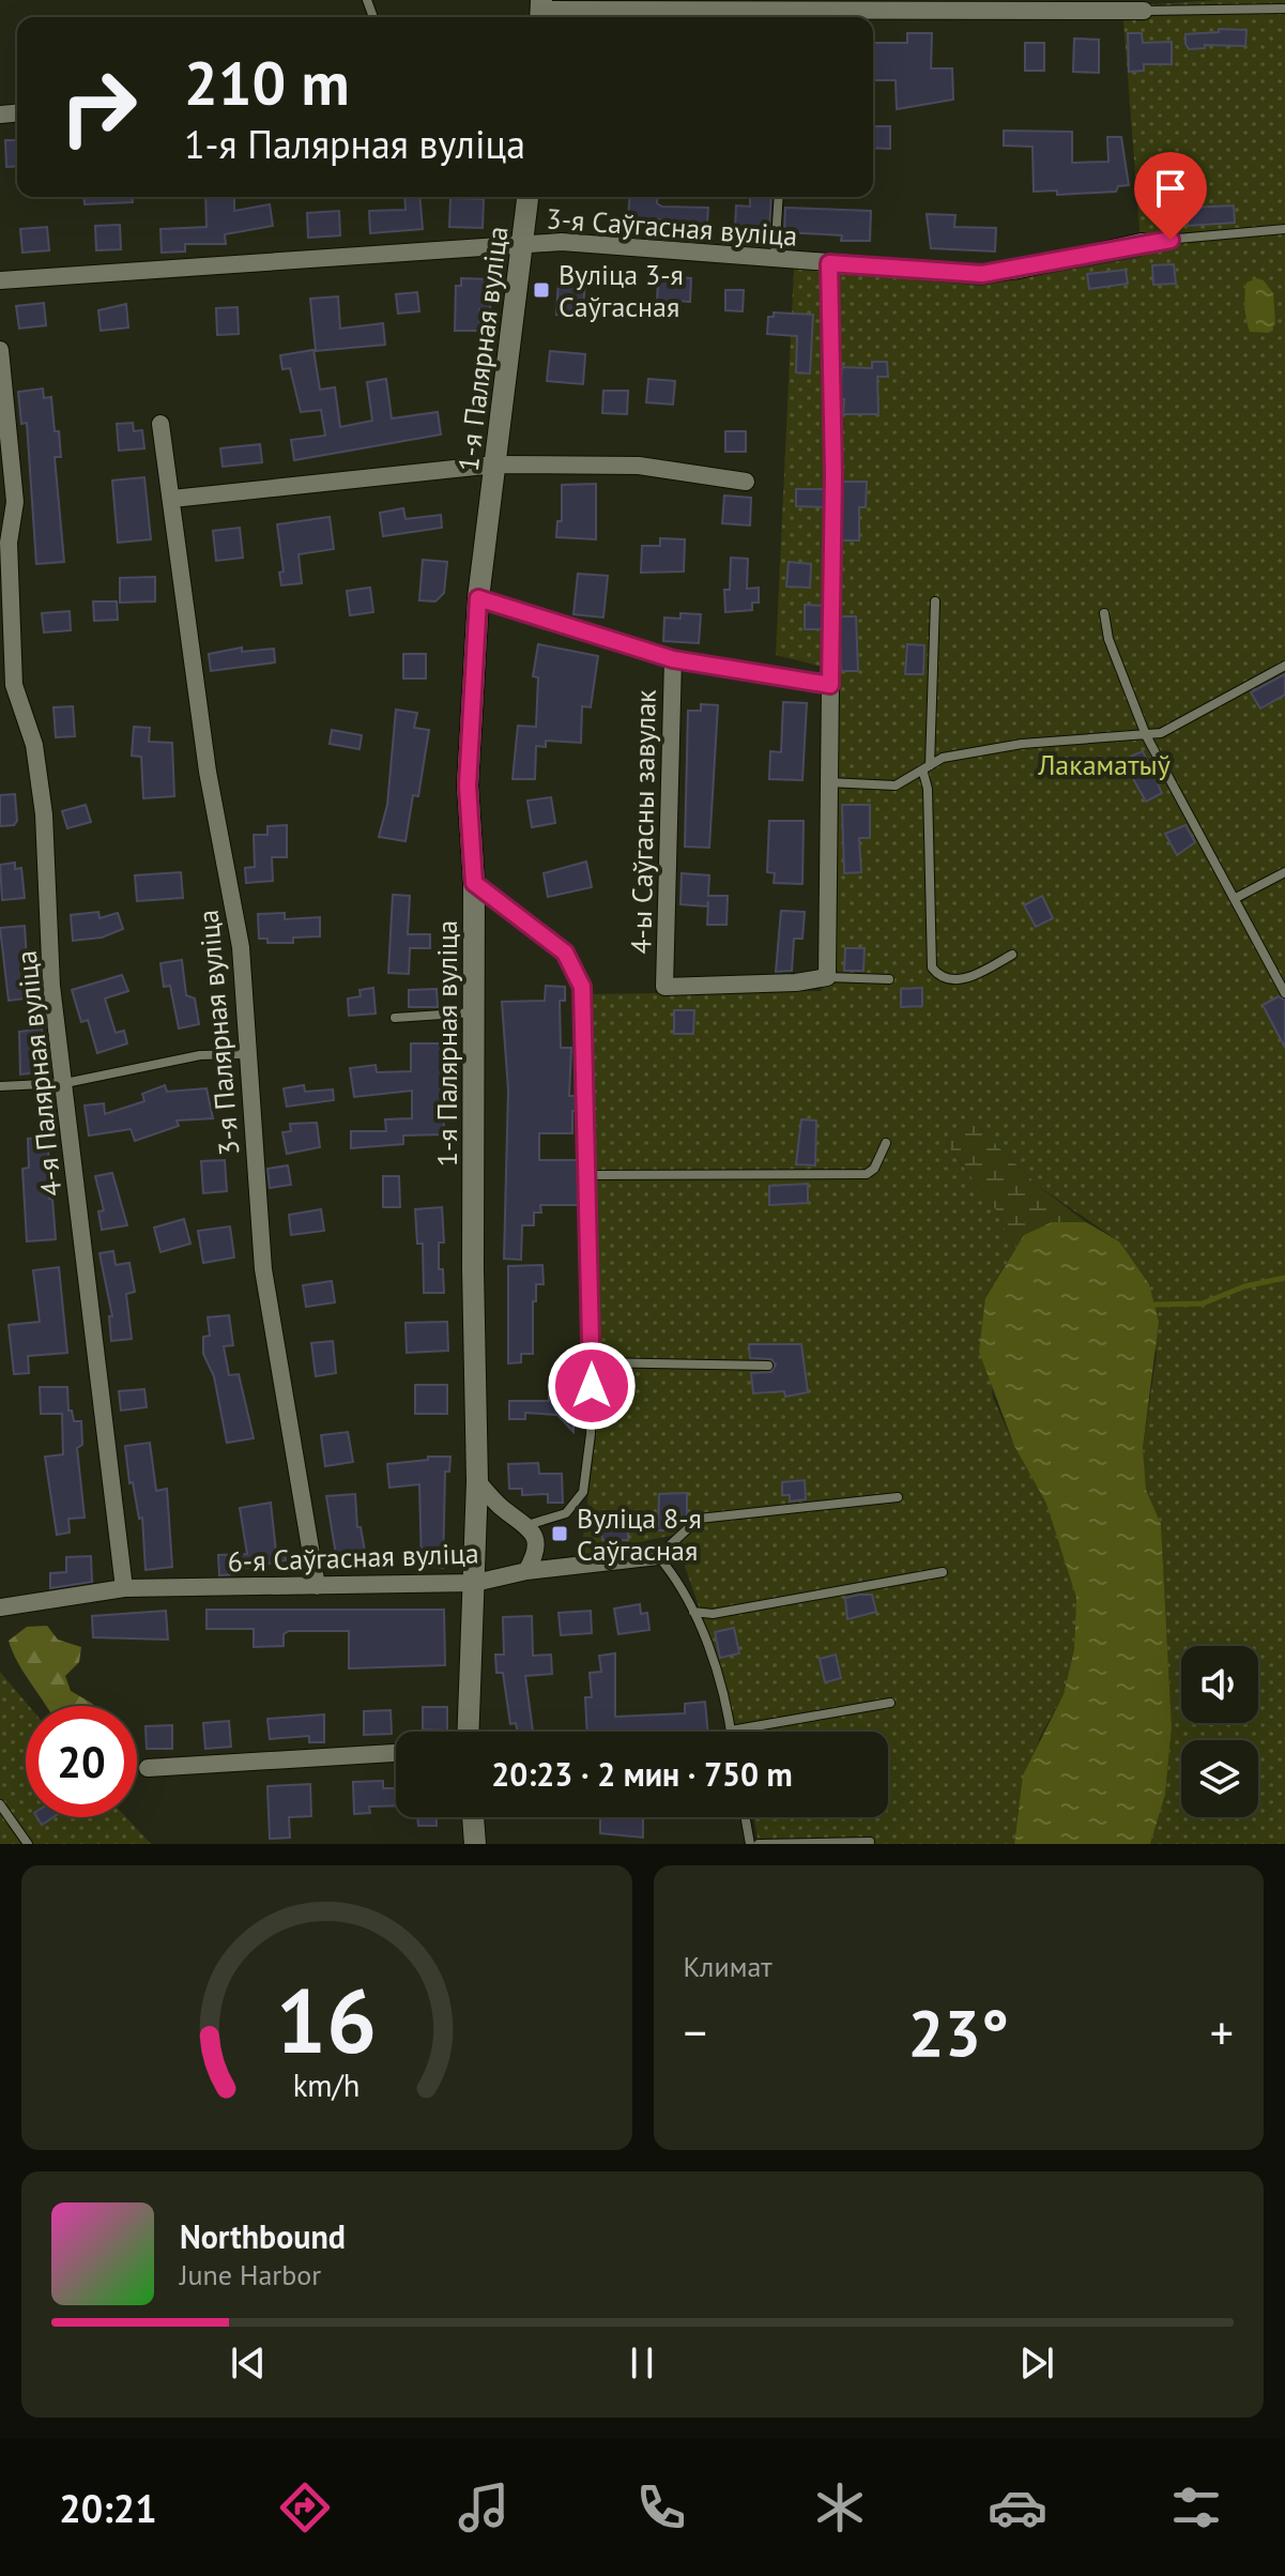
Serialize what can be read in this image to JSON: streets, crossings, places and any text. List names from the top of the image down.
{
  "streets": {
    "street": [
      "3-я Саўгасная вуліца",
      "1-я Палярная вуліца",
      "4-ы Саўгасны завулак",
      "3-я Палярная вуліца",
      "4-я Палярная вуліца",
      "6-я Саўгасная вуліца"
    ]
  },
  "crossings": [
    ["3-я Саўгасная вуліца", "1-я Палярная вуліца"],
    ["1-я Палярная вуліца", "4-ы Саўгасны завулак"],
    ["1-я Палярная вуліца", "6-я Саўгасная вуліца"],
    ["3-я Палярная вуліца", "6-я Саўгасная вуліца"],
    ["4-я Палярная вуліца", "6-я Саўгасная вуліца"]
  ],
  "parks": ["Лакаматыў"],
  "places": {
    "transit": ["Вуліца 3-я Саўгасная", "Вуліца 8-я Саўгасная"]
  },
  "page": {
    "turn": ["210 m", "1-я Палярная вуліца"],
    "limit": "20",
    "trip": "20:23 · 2 мин · 750 m",
    "tile": "Климат",
    "heat": ["−", "23°", "+"],
    "song": ["Northbound", "June Harbor"],
    "tabs": "20:21",
    "gauge": ["16", "km/h"]
  }
}
